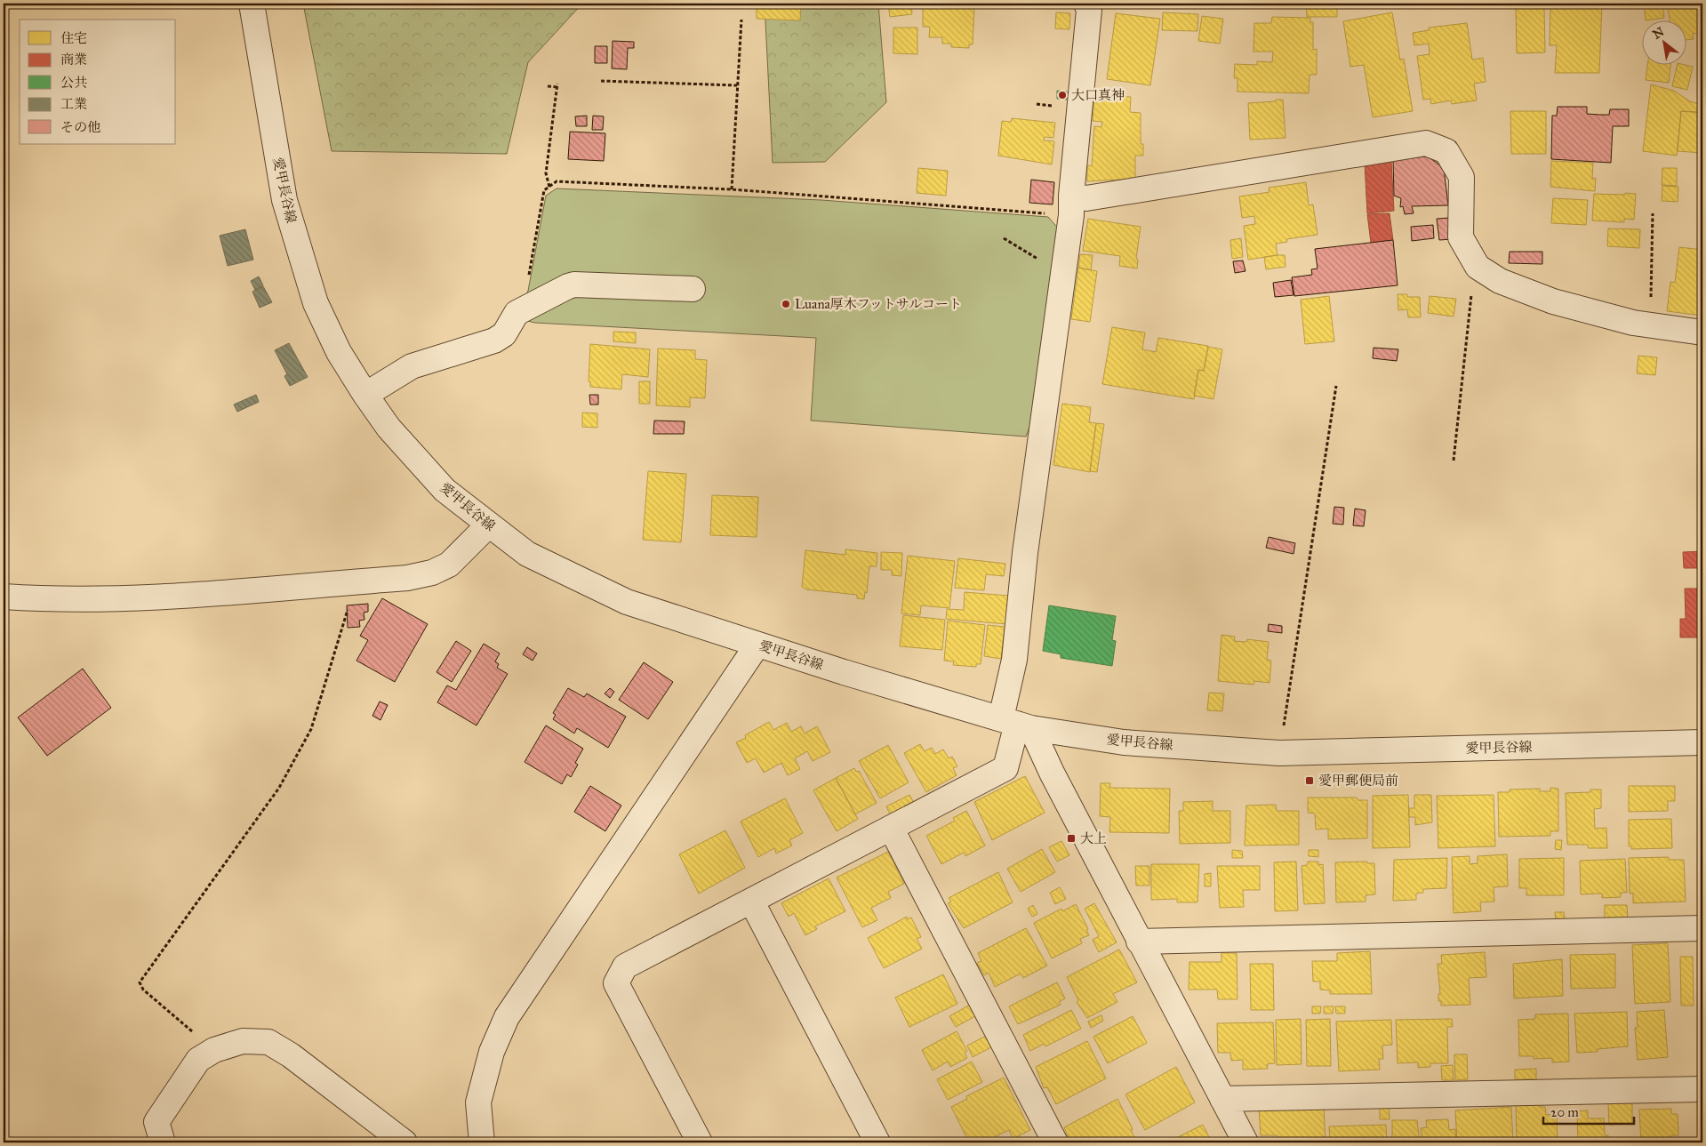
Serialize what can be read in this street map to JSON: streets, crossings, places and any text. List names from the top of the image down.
{
  "streets": {
    "street": ["愛甲長谷線"]
  },
  "places": {
    "other": ["大口真神", "Luana厚木フットサルコート"],
    "transit": ["愛甲郵便局前", "大上"]
  },
  "legend": [
    "住宅",
    "商業",
    "公共",
    "工業",
    "その他"
  ],
  "scale_bar": "20 m",
  "north": "top left"
}
